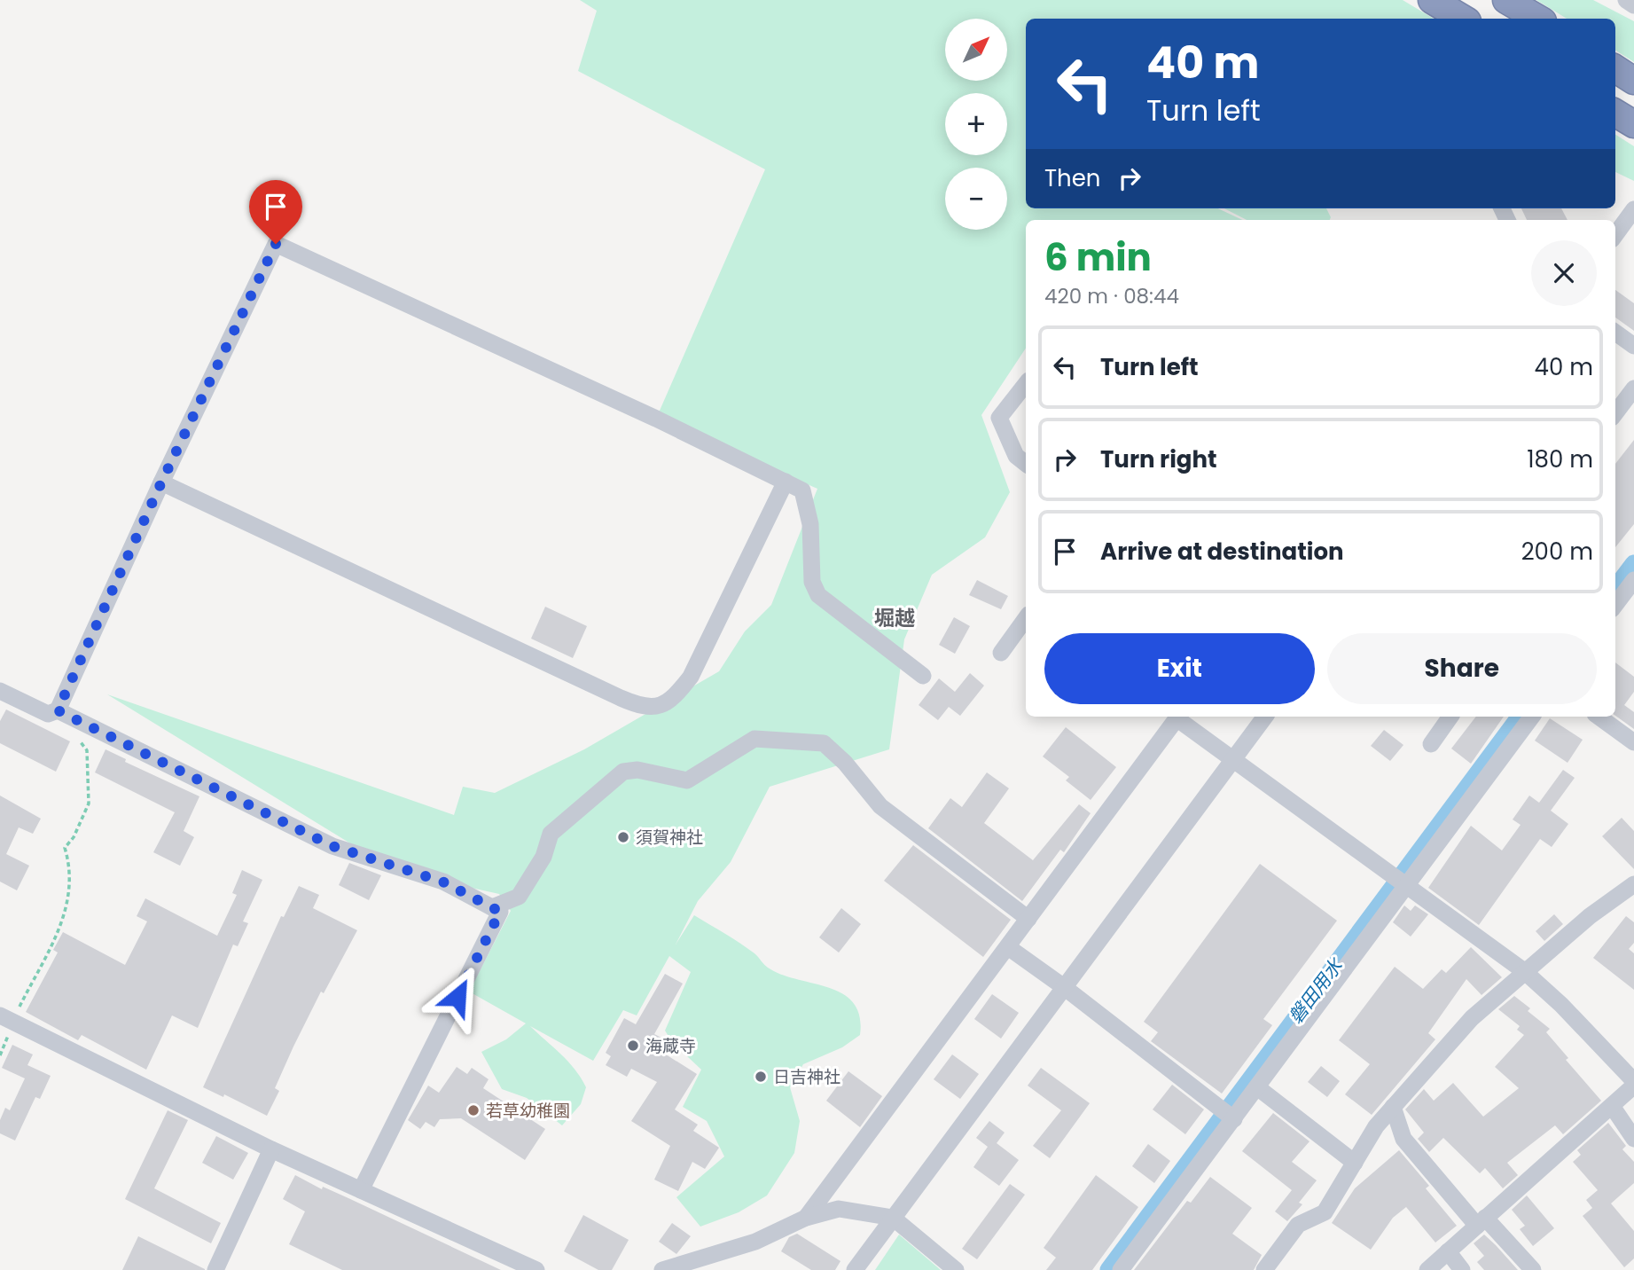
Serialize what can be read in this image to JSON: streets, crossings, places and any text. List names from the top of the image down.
{
  "districts": ["堀越"],
  "water": ["磐田用水"],
  "places": [
    "須賀神社",
    "海蔵寺",
    "日吉神社",
    "若草幼稚園"
  ],
  "north": "top right",
  "page": {
    "map_buttons": ["+", "−"],
    "turn": ["40 m", "Turn left"],
    "then": "Then",
    "heading": ["6 min", "420 m · 08:44"],
    "list": [
      {
        "name": "Turn left",
        "value": "40 m"
      },
      {
        "name": "Turn right",
        "value": "180 m"
      },
      {
        "name": "Arrive at destination",
        "value": "200 m"
      }
    ],
    "buttons": ["Exit", "Share"]
  }
}
